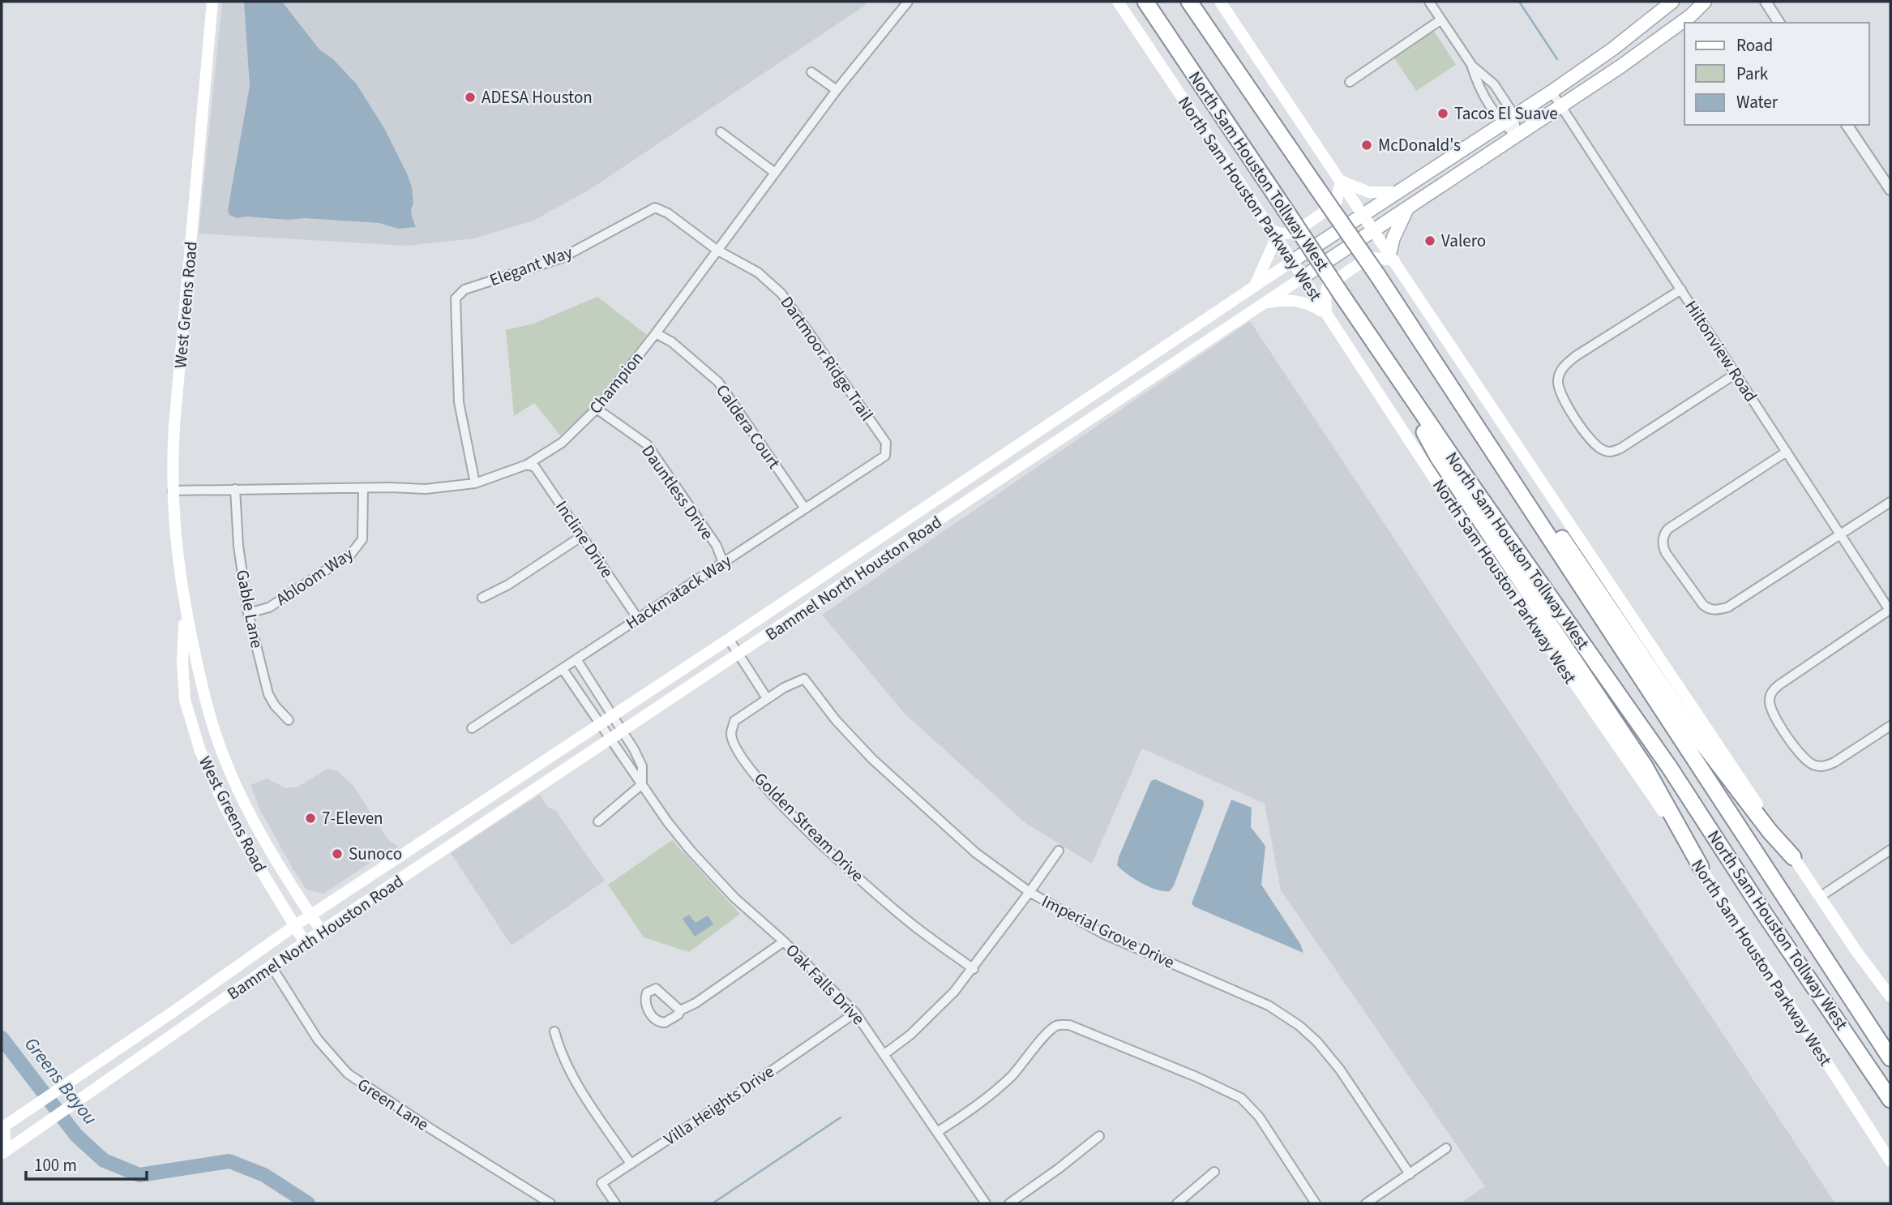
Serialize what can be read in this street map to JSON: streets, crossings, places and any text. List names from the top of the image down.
{
  "streets": {
    "highway": ["North Sam Houston Tollway West"],
    "main road": ["North Sam Houston Parkway West", "West Greens Road", "Bammel North Houston Road"],
    "street": [
      "Elegant Way",
      "Hiltonview Road",
      "Dartmoor Ridge Trail",
      "Champion",
      "Caldera Court",
      "Dauntless Drive",
      "Incline Drive",
      "Abloom Way",
      "Hackmatack Way",
      "Gable Lane",
      "Golden Stream Drive",
      "Imperial Grove Drive",
      "Oak Falls Drive",
      "Green Lane",
      "Villa Heights Drive"
    ]
  },
  "crossings": [
    ["North Sam Houston Parkway West", "Bammel North Houston Road"],
    ["Elegant Way", "Dartmoor Ridge Trail"],
    ["Elegant Way", "Champion"],
    ["West Greens Road", "Champion"],
    ["West Greens Road", "Bammel North Houston Road"],
    ["Hiltonview Road", "Bammel North Houston Road"],
    ["Dartmoor Ridge Trail", "Champion"],
    ["Dartmoor Ridge Trail", "Hackmatack Way"],
    ["Champion", "Caldera Court"],
    ["Champion", "Dauntless Drive"],
    ["Champion", "Incline Drive"],
    ["Champion", "Abloom Way"],
    ["Champion", "Gable Lane"],
    ["Caldera Court", "Hackmatack Way"],
    ["Dauntless Drive", "Hackmatack Way"],
    ["Incline Drive", "Hackmatack Way"],
    ["Abloom Way", "Gable Lane"],
    ["Bammel North Houston Road", "Oak Falls Drive"],
    ["Bammel North Houston Road", "Green Lane"],
    ["Hackmatack Way", "Oak Falls Drive"],
    ["Golden Stream Drive", "Imperial Grove Drive"],
    ["Oak Falls Drive", "Villa Heights Drive"]
  ],
  "water": ["Greens Bayou"],
  "places": [
    "ADESA Houston",
    "Tacos El Suave",
    "McDonald's",
    "Valero",
    "7-Eleven",
    "Sunoco"
  ],
  "legend": ["Road", "Park", "Water"],
  "scale_bar": "100 m"
}
